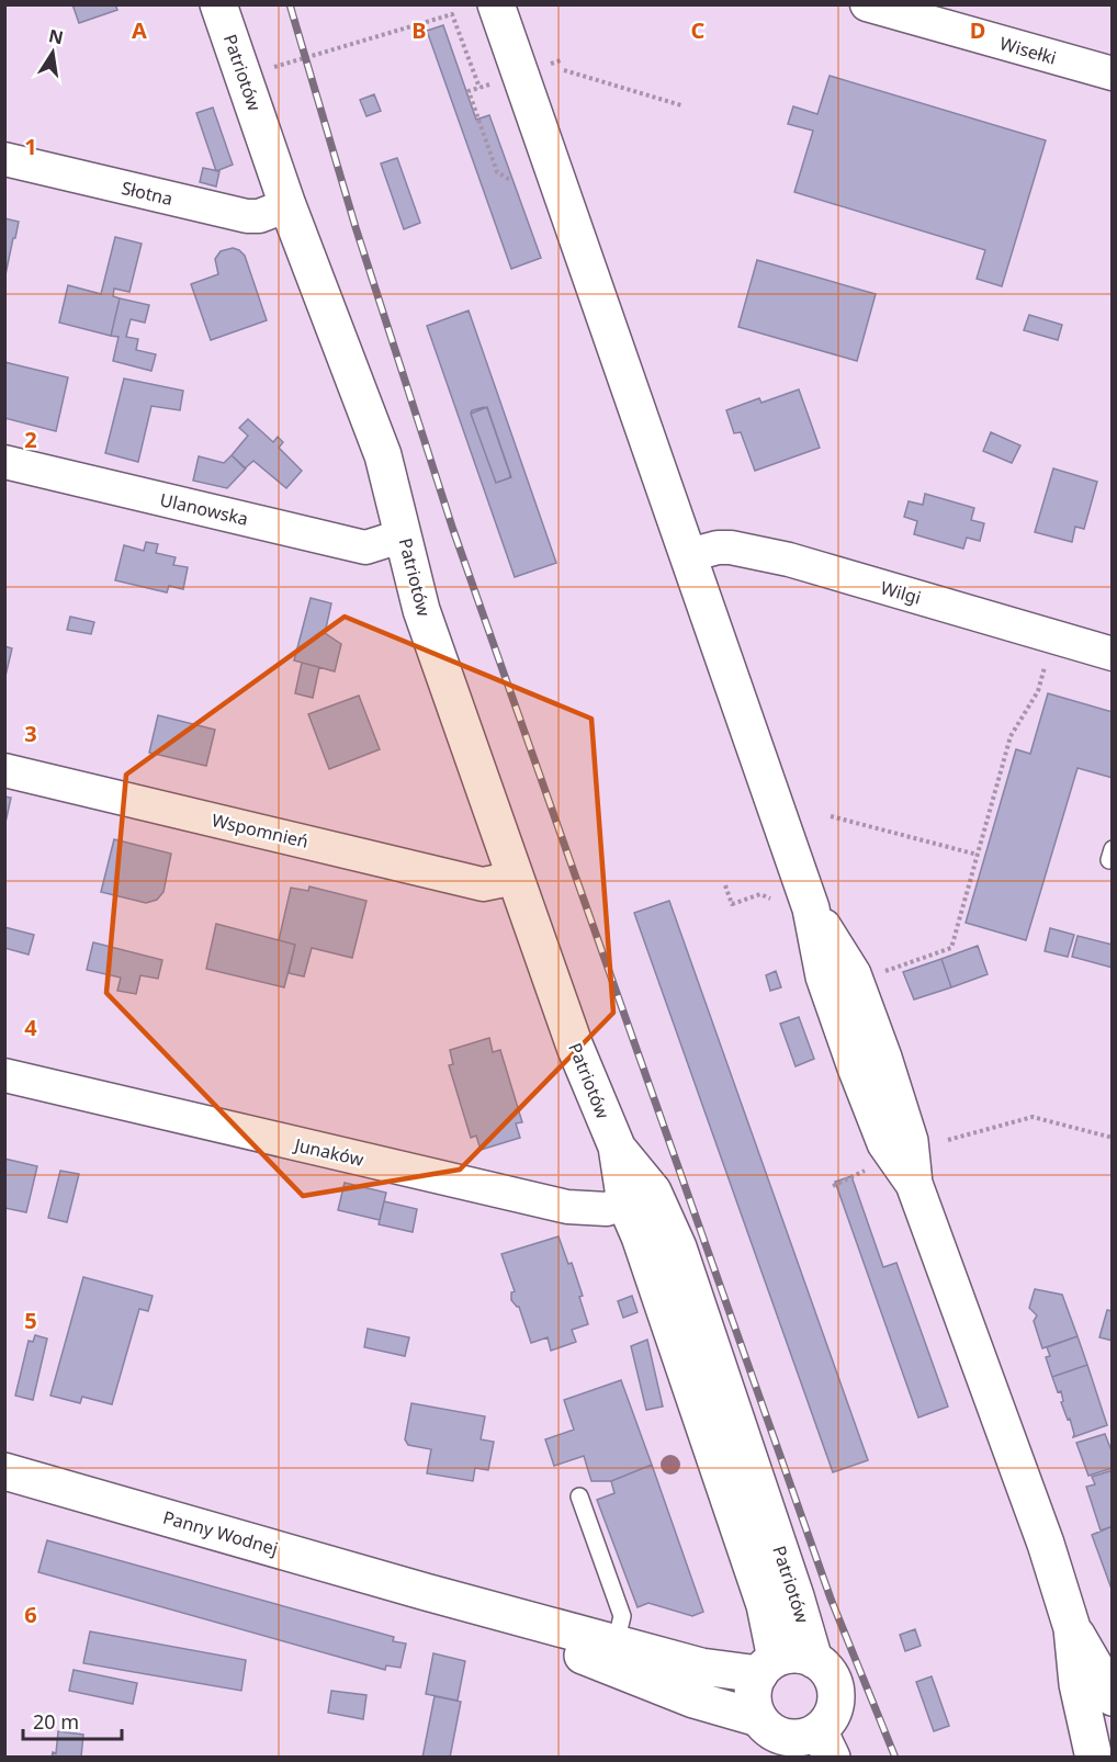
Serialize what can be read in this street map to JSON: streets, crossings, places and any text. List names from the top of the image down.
{
  "streets": {
    "main road": ["Patriotów", "Panny Wodnej"],
    "street": [
      "Wisełki",
      "Słotna",
      "Ulanowska",
      "Wilgi",
      "Wspomnień",
      "Junaków"
    ]
  },
  "crossings": [
    ["Patriotów", "Słotna"],
    ["Patriotów", "Ulanowska"],
    ["Patriotów", "Wspomnień"],
    ["Patriotów", "Junaków"],
    ["Patriotów", "Panny Wodnej"]
  ],
  "scale_bar": "20 m",
  "north": "top",
  "grid": {
    "columns": [
      "A",
      "B",
      "C",
      "D"
    ],
    "rows": [
      "1",
      "2",
      "3",
      "4",
      "5",
      "6"
    ]
  }
}
